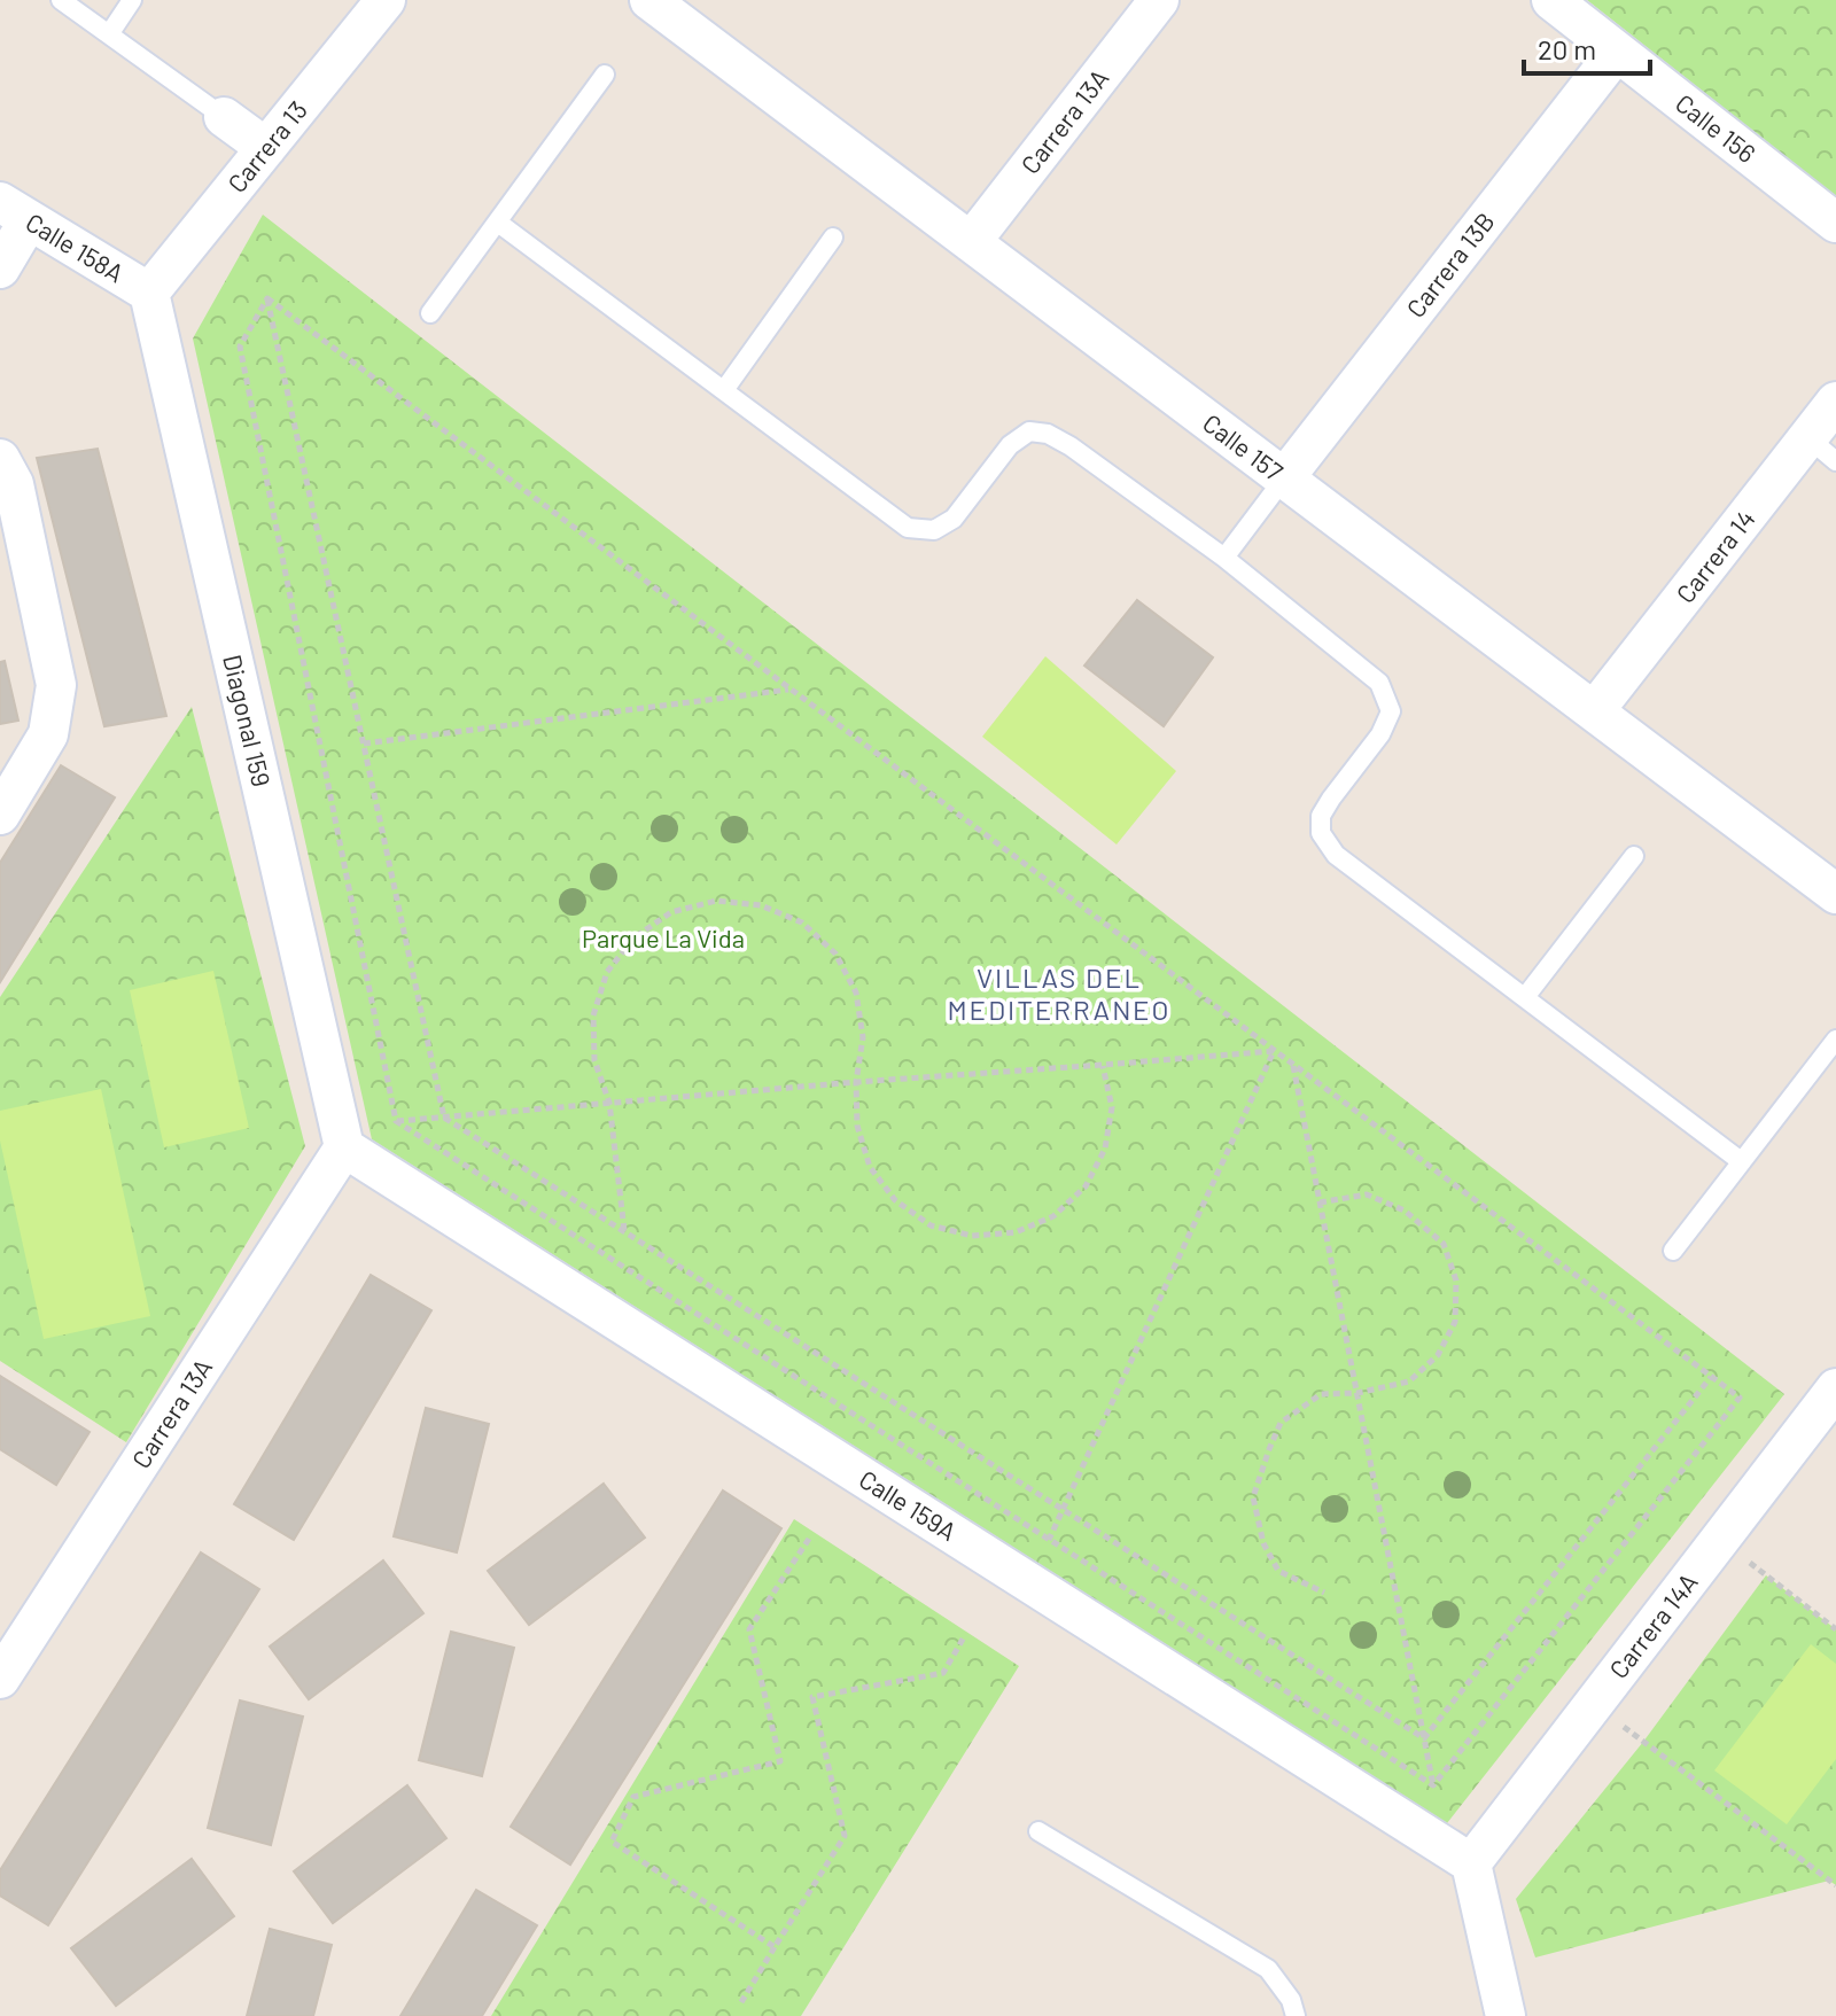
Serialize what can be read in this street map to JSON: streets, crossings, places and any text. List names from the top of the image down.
{
  "streets": {
    "street": [
      "Carrera 13A",
      "Calle 156",
      "Carrera 13",
      "Calle 158A",
      "Carrera 13B",
      "Calle 157",
      "Carrera 14",
      "Diagonal 159",
      "Calle 159A",
      "Carrera 14A"
    ]
  },
  "crossings": [
    ["Carrera 13A", "Calle 157"],
    ["Carrera 13A", "Diagonal 159"],
    ["Carrera 13A", "Calle 159A"],
    ["Calle 156", "Carrera 13B"],
    ["Carrera 13", "Calle 158A"],
    ["Carrera 13", "Diagonal 159"],
    ["Calle 158A", "Diagonal 159"],
    ["Carrera 13B", "Calle 157"],
    ["Calle 157", "Carrera 14"],
    ["Diagonal 159", "Calle 159A"],
    ["Calle 159A", "Carrera 14A"]
  ],
  "districts": ["VILLAS DEL MEDITERRANEO"],
  "parks": ["Parque La Vida"],
  "scale_bar": "20 m"
}
